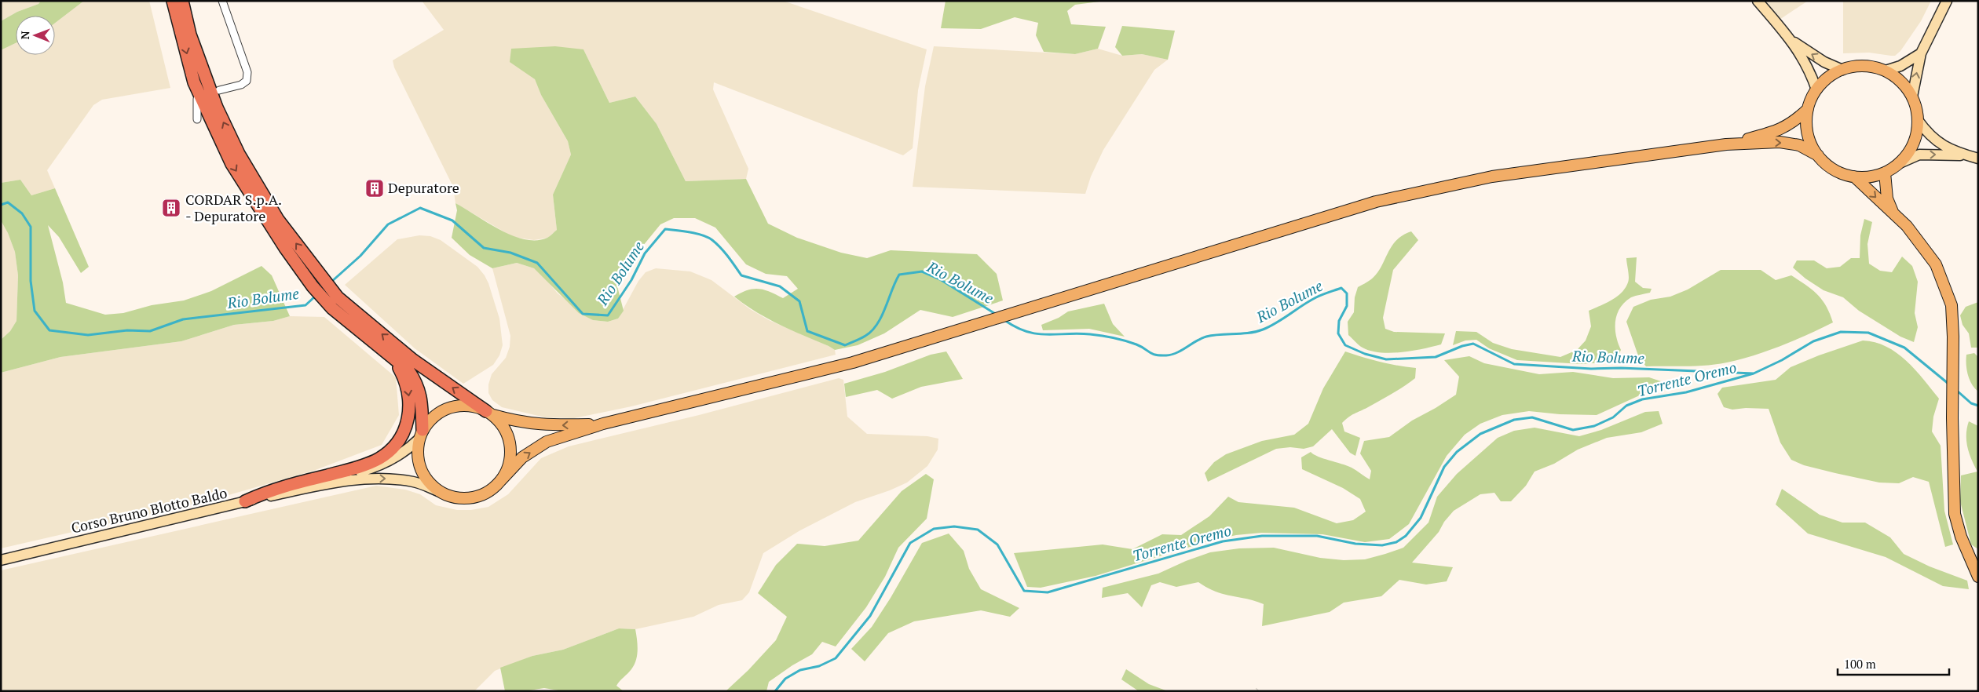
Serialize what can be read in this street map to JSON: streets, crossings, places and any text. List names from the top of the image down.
{
  "streets": {
    "main road": ["Corso Bruno Blotto Baldo"]
  },
  "water": ["Rio Bolume", "Torrente Oremo"],
  "places": {
    "building": ["Depuratore", "CORDAR S.p.A. - Depuratore"]
  },
  "scale_bar": "100 m",
  "north": "left"
}
